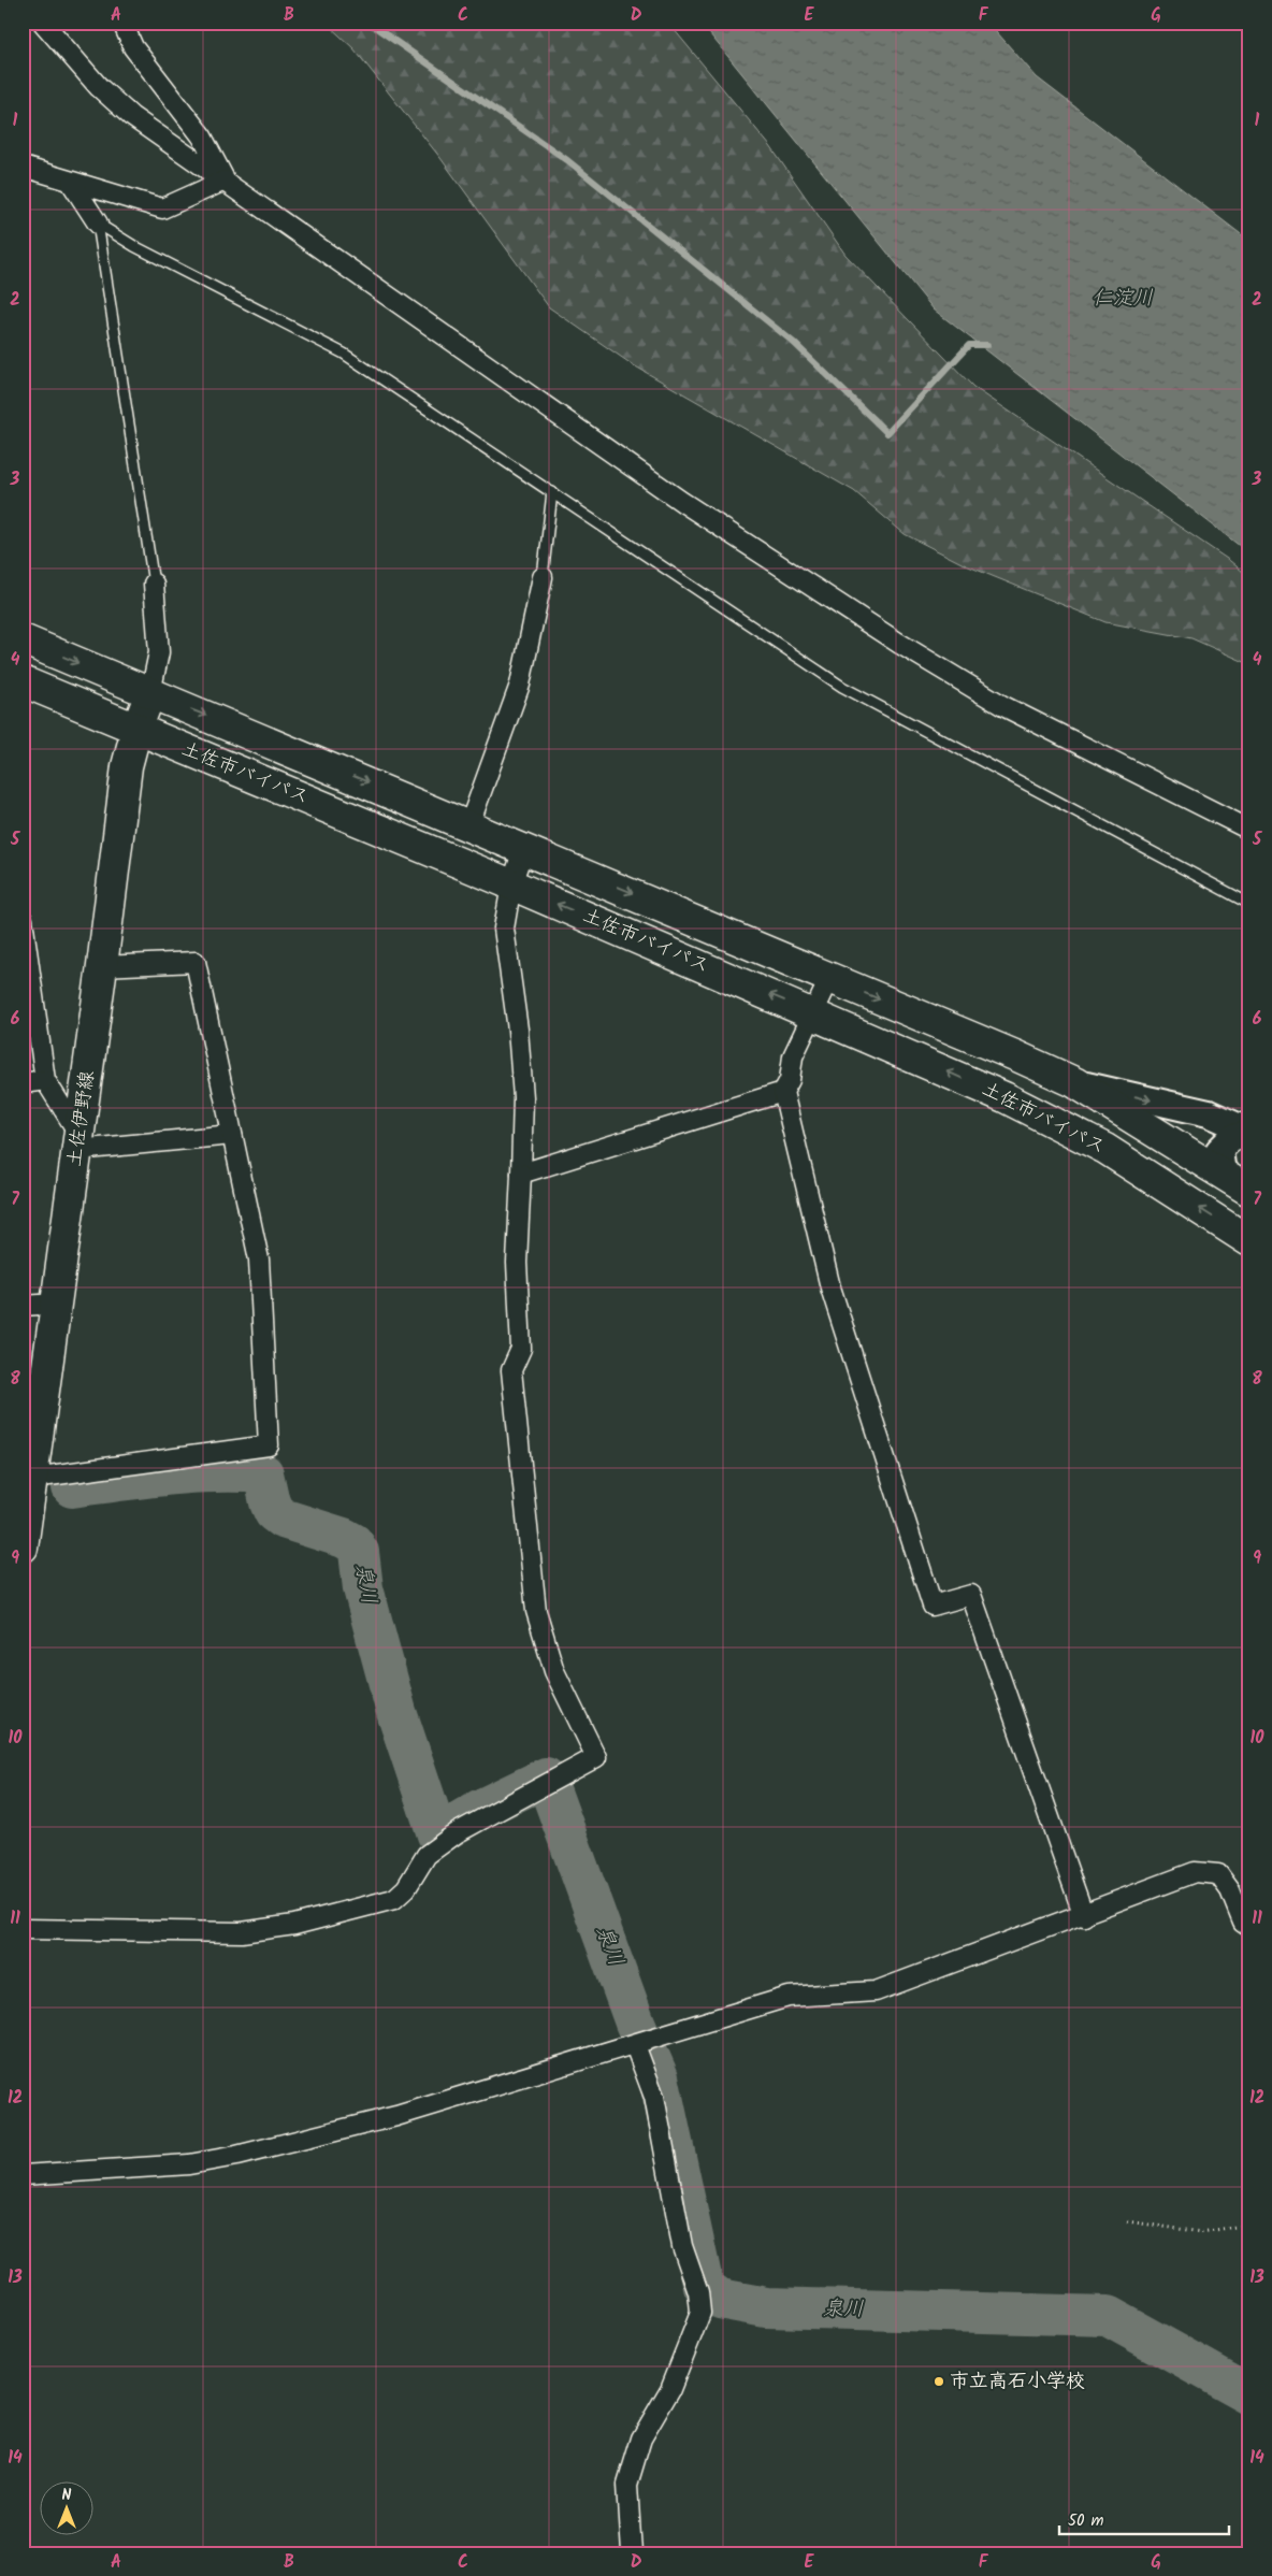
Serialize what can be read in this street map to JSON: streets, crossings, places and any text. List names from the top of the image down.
{
  "streets": {
    "main road": ["土佐市バイパス", "土佐伊野線"]
  },
  "crossings": [
    ["土佐市バイパス", "土佐伊野線"]
  ],
  "water": ["仁淀川", "泉川"],
  "places": ["市立高石小学校"],
  "scale_bar": "50 m",
  "north": "top",
  "grid": {
    "columns": [
      "A",
      "B",
      "C",
      "D",
      "E",
      "F",
      "G"
    ],
    "rows": [
      "1",
      "2",
      "3",
      "4",
      "5",
      "6",
      "7",
      "8",
      "9",
      "10",
      "11",
      "12",
      "13",
      "14"
    ]
  }
}
